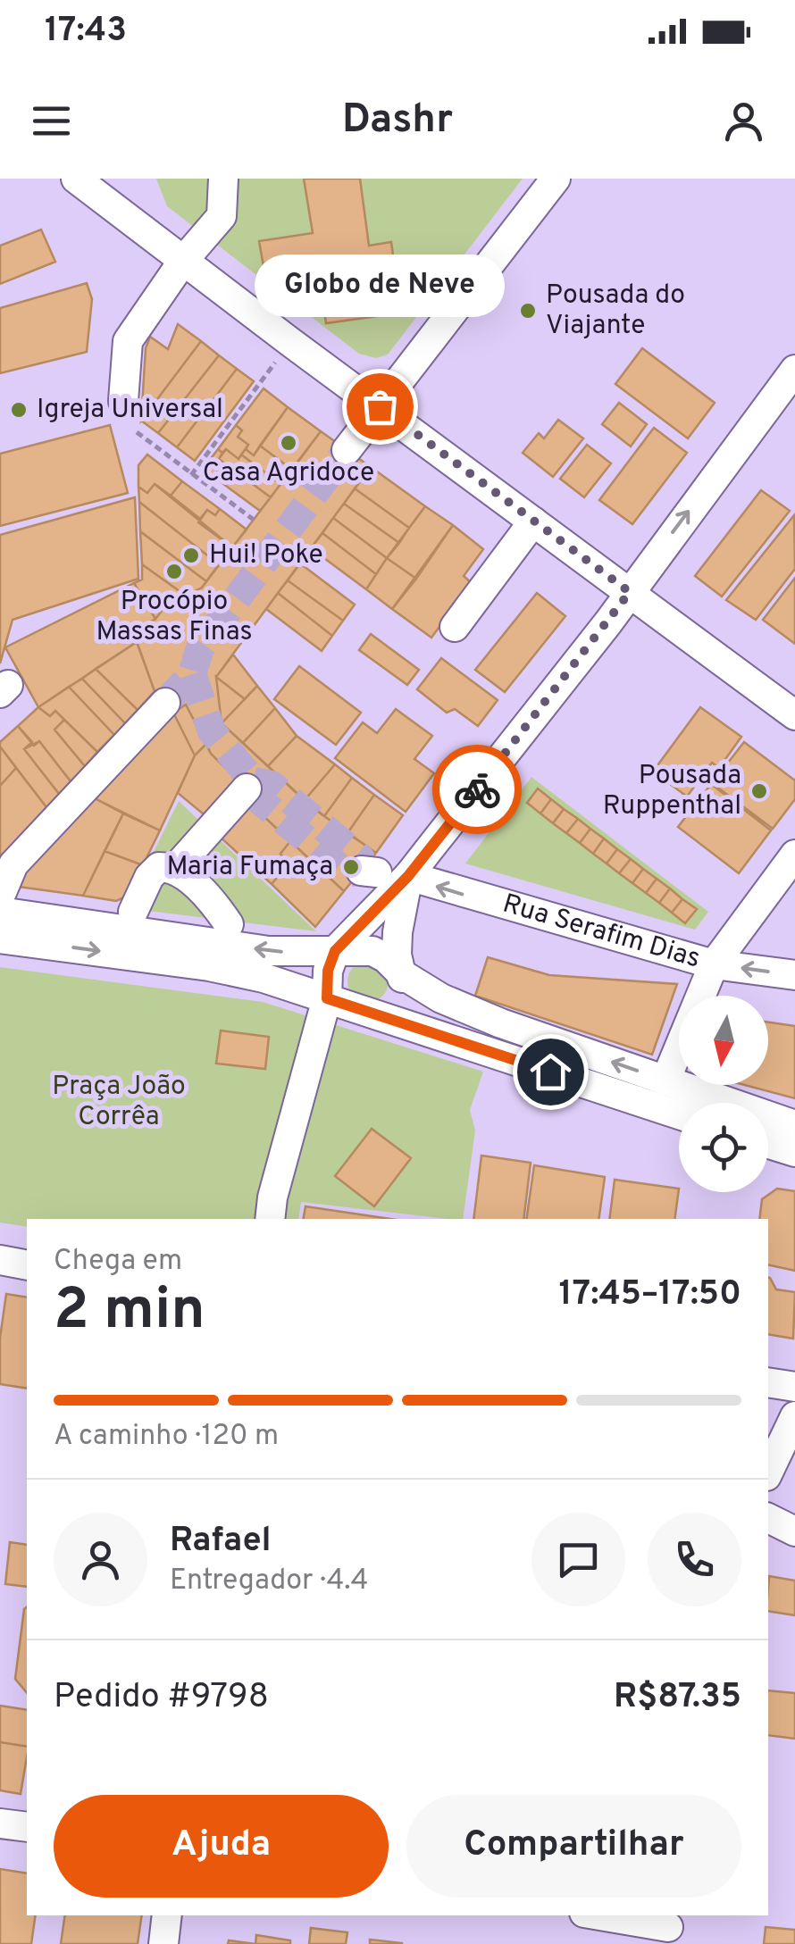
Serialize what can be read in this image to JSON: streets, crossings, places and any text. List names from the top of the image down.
{
  "streets": {
    "street": ["Rua Serafim Dias"]
  },
  "parks": ["Praça João Corrêa"],
  "places": [
    "Pousada do Viajante",
    "Globo de Neve",
    "Igreja Universal",
    "Casa Agridoce",
    "Hui! Poke",
    "Procópio Massas Finas",
    "Pousada Ruppenthal",
    "Maria Fumaça"
  ],
  "north": "bottom",
  "page": {
    "status": "17:43",
    "header": "Dashr",
    "bubble": "Globo de Neve",
    "heading": ["2 min", "Chega em", "17:45–17:50"],
    "panel": [
      "Rafael",
      "Entregador · 4.4",
      "Pedido #9798",
      "R$87.35"
    ],
    "bar": "A caminho · 120 m",
    "buttons": ["Ajuda", "Compartilhar"]
  }
}
